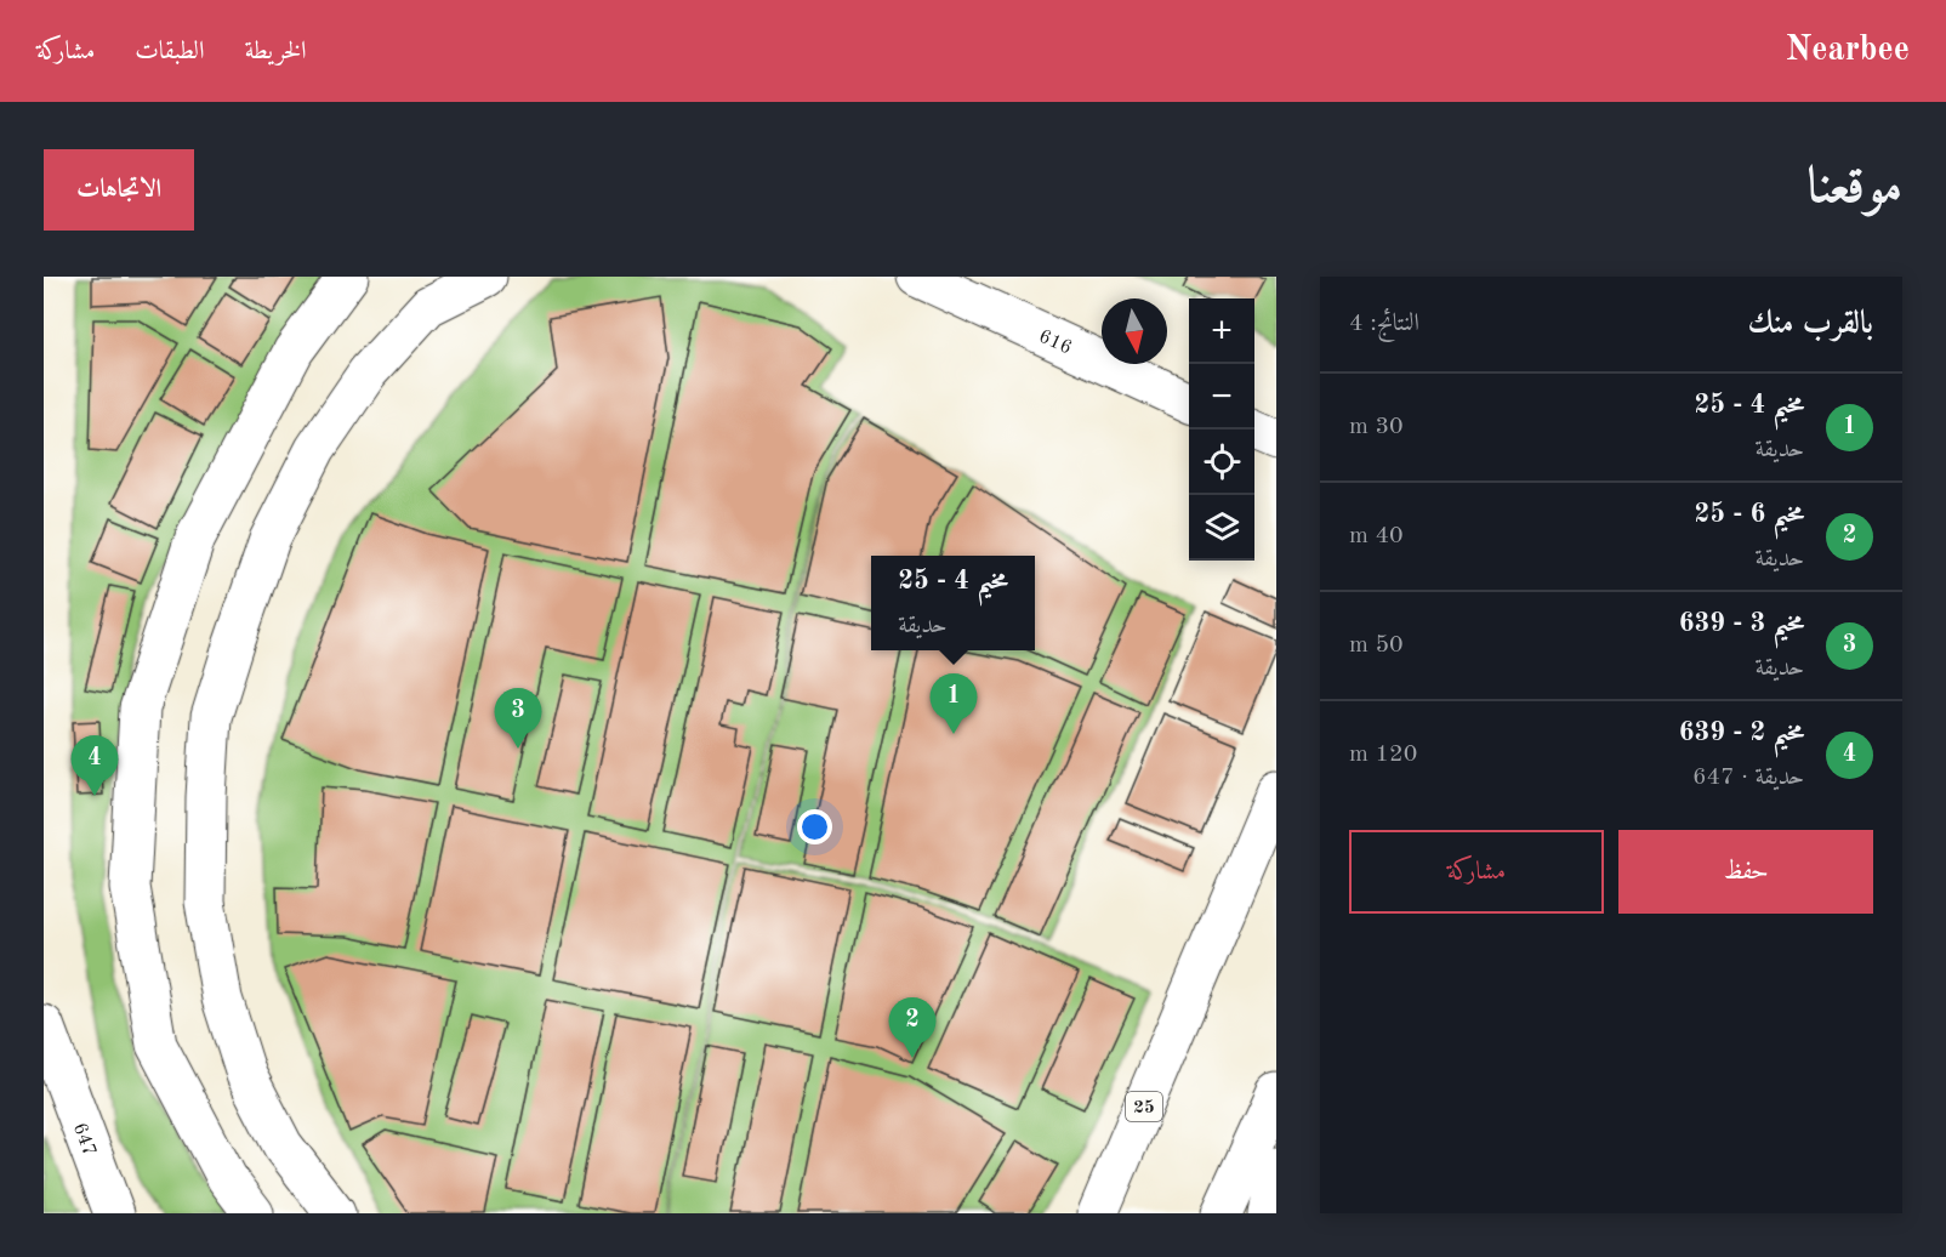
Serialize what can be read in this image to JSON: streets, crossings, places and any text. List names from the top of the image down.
{
  "streets": {
    "main road": ["616", "25", "647"]
  },
  "north": "bottom",
  "page": {
    "header": "Nearbee",
    "nav": ["الخريطة", "الطبقات", "مشاركة"],
    "title": "موقعنا",
    "buttons": [
      "الاتجاهات",
      ["حفظ", "مشاركة"]
    ],
    "heading": ["بالقرب منك", "النتائج: 4"],
    "map_buttons": ["+", "−"],
    "list": [
      {
        "mark": "1",
        "name": "مخيم 4 - 25",
        "note": "حديقة",
        "value": "30 m"
      },
      {
        "mark": "2",
        "name": "مخيم 6 - 25",
        "note": "حديقة",
        "value": "40 m"
      },
      {
        "mark": "3",
        "name": "مخيم 3 - 639",
        "note": "حديقة",
        "value": "50 m"
      },
      {
        "mark": "4",
        "name": "مخيم 2 - 639",
        "note": "حديقة · 647",
        "value": "120 m"
      }
    ],
    "popup": ["مخيم 4 - 25", "حديقة"],
    "pins": [
      "1",
      "3",
      "4",
      "2"
    ]
  }
}
